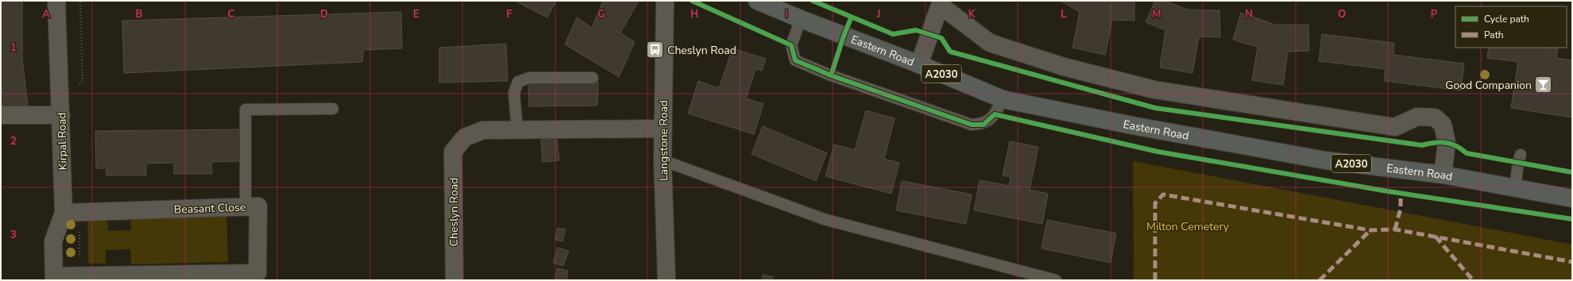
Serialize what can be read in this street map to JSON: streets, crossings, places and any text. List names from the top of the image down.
{
  "streets": {
    "main road": ["Eastern Road", "A2030"],
    "street": [
      "Langstone Road",
      "Kirpal Road",
      "Beasant Close",
      "Cheslyn Road"
    ]
  },
  "crossings": [
    ["Langstone Road", "Cheslyn Road"],
    ["Kirpal Road", "Beasant Close"]
  ],
  "parks": ["Milton Cemetery"],
  "places": {
    "bus stop": ["Cheslyn Road"],
    "bar": ["Good Companion"]
  },
  "legend": ["Cycle path", "Path"],
  "grid": {
    "columns": [
      "A",
      "B",
      "C",
      "D",
      "E",
      "F",
      "G",
      "H",
      "I",
      "J",
      "K",
      "L",
      "M",
      "N",
      "O",
      "P"
    ],
    "rows": ["1", "2", "3"]
  }
}
